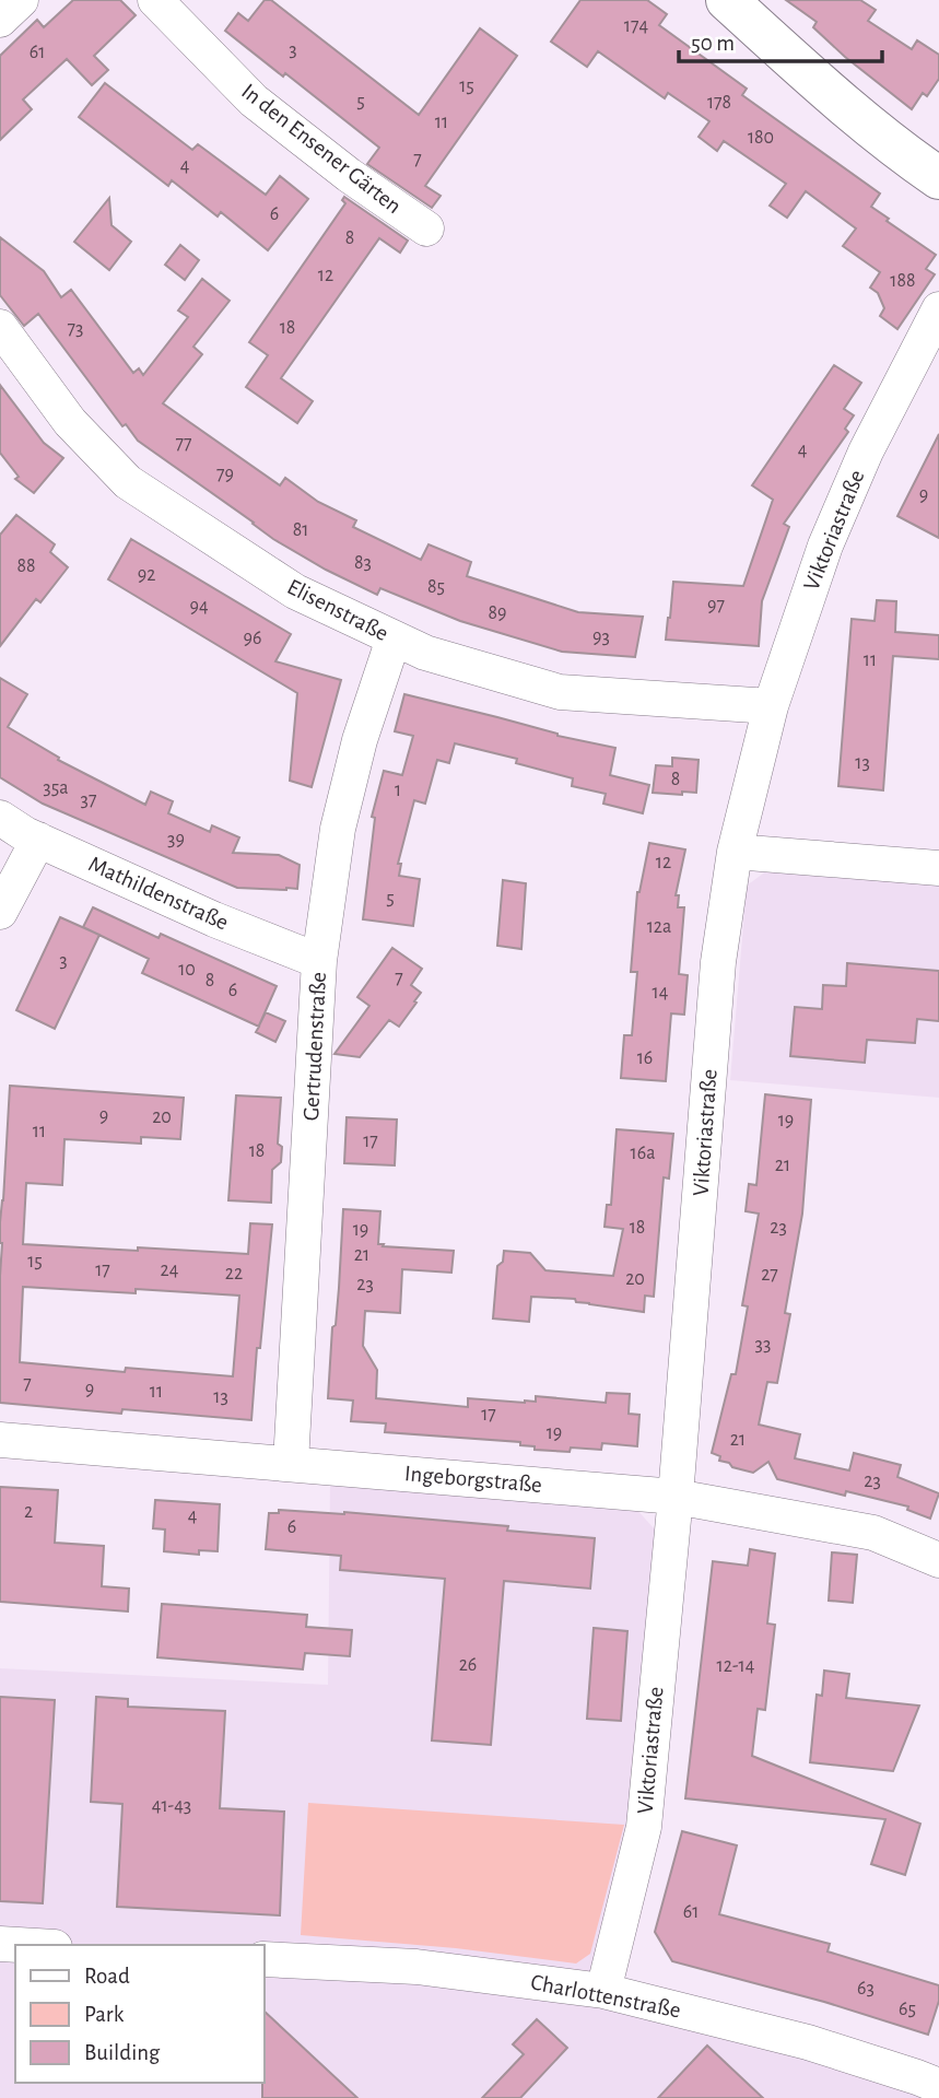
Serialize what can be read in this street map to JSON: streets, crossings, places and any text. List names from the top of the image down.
{
  "streets": {
    "street": [
      "In den Ensener Gärten",
      "Viktoriastraße",
      "Elisenstraße",
      "Mathildenstraße",
      "Gertrudenstraße",
      "Ingeborgstraße",
      "Charlottenstraße"
    ]
  },
  "crossings": [
    ["Viktoriastraße", "Elisenstraße"],
    ["Viktoriastraße", "Ingeborgstraße"],
    ["Viktoriastraße", "Charlottenstraße"],
    ["Elisenstraße", "Gertrudenstraße"],
    ["Mathildenstraße", "Gertrudenstraße"],
    ["Gertrudenstraße", "Ingeborgstraße"]
  ],
  "house_numbers": [
    "174",
    "3",
    "61",
    "15",
    "5",
    "178",
    "11",
    "180",
    "7",
    "4",
    "6",
    "8",
    "12",
    "188",
    "18",
    "73",
    "77",
    "4",
    "79",
    "9",
    "81",
    "83",
    "88",
    "92",
    "85",
    "97",
    "94",
    "89",
    "93",
    "96",
    "11",
    "13",
    "8",
    "35a",
    "1",
    "37",
    "39",
    "12",
    "5",
    "12a",
    "3",
    "10",
    "7",
    "8",
    "6",
    "14",
    "16",
    "9",
    "20",
    "19",
    "11",
    "17",
    "18",
    "16a",
    "21",
    "18",
    "23",
    "19",
    "21",
    "15",
    "17",
    "24",
    "22",
    "27",
    "20",
    "23",
    "33",
    "7",
    "9",
    "11",
    "13",
    "17",
    "19",
    "21",
    "23",
    "2",
    "4",
    "6",
    "26",
    "12-14",
    "41-43",
    "61",
    "63",
    "65"
  ],
  "legend": ["Road", "Park", "Building"],
  "scale_bar": "50 m"
}
